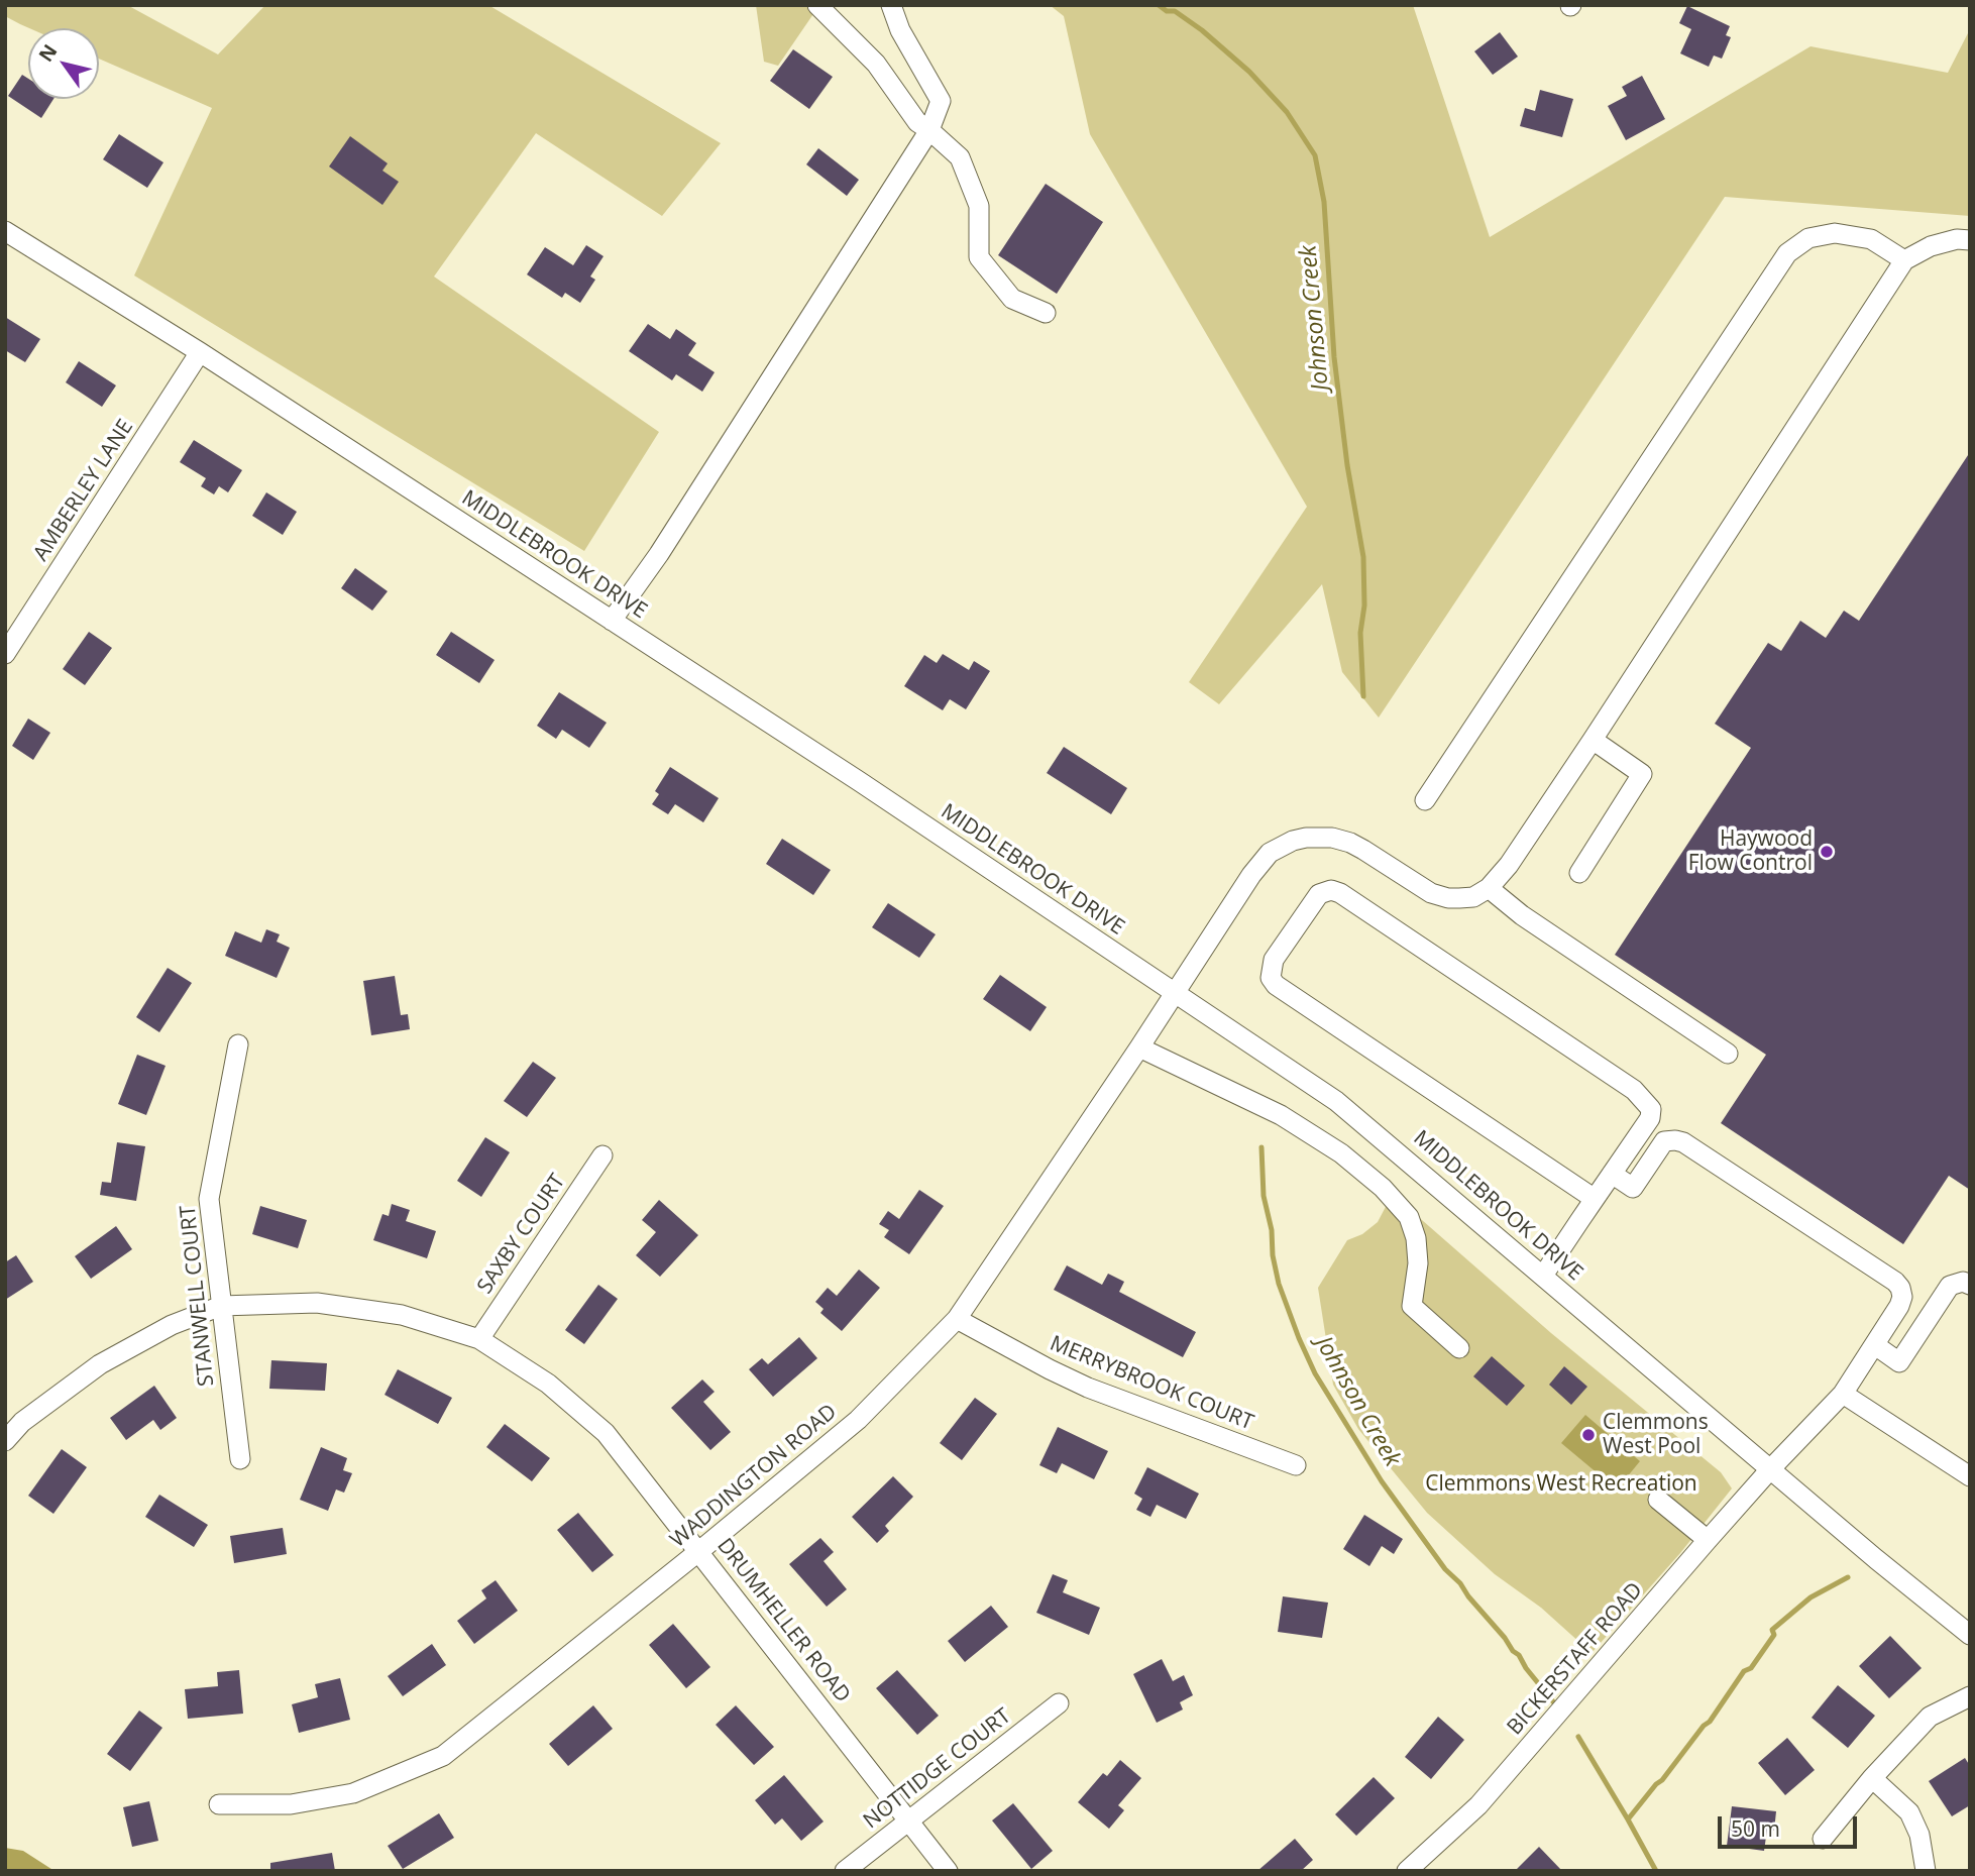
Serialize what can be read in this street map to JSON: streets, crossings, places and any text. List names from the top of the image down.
{
  "streets": {
    "street": [
      "AMBERLEY LANE",
      "MIDDLEBROOK DRIVE",
      "SAXBY COURT",
      "STANWELL COURT",
      "MERRYBROOK COURT",
      "WADDINGTON ROAD",
      "DRUMHELLER ROAD",
      "BICKERSTAFF ROAD",
      "NOTTIDGE COURT"
    ]
  },
  "crossings": [
    ["AMBERLEY LANE", "MIDDLEBROOK DRIVE"],
    ["MIDDLEBROOK DRIVE", "WADDINGTON ROAD"],
    ["MIDDLEBROOK DRIVE", "BICKERSTAFF ROAD"],
    ["SAXBY COURT", "DRUMHELLER ROAD"],
    ["STANWELL COURT", "DRUMHELLER ROAD"],
    ["MERRYBROOK COURT", "WADDINGTON ROAD"],
    ["WADDINGTON ROAD", "DRUMHELLER ROAD"],
    ["DRUMHELLER ROAD", "NOTTIDGE COURT"]
  ],
  "water": ["Johnson Creek"],
  "parks": ["Clemmons West Recreation"],
  "places": ["Haywood Flow Control", "Clemmons West Pool"],
  "scale_bar": "50 m",
  "north": "top left"
}
